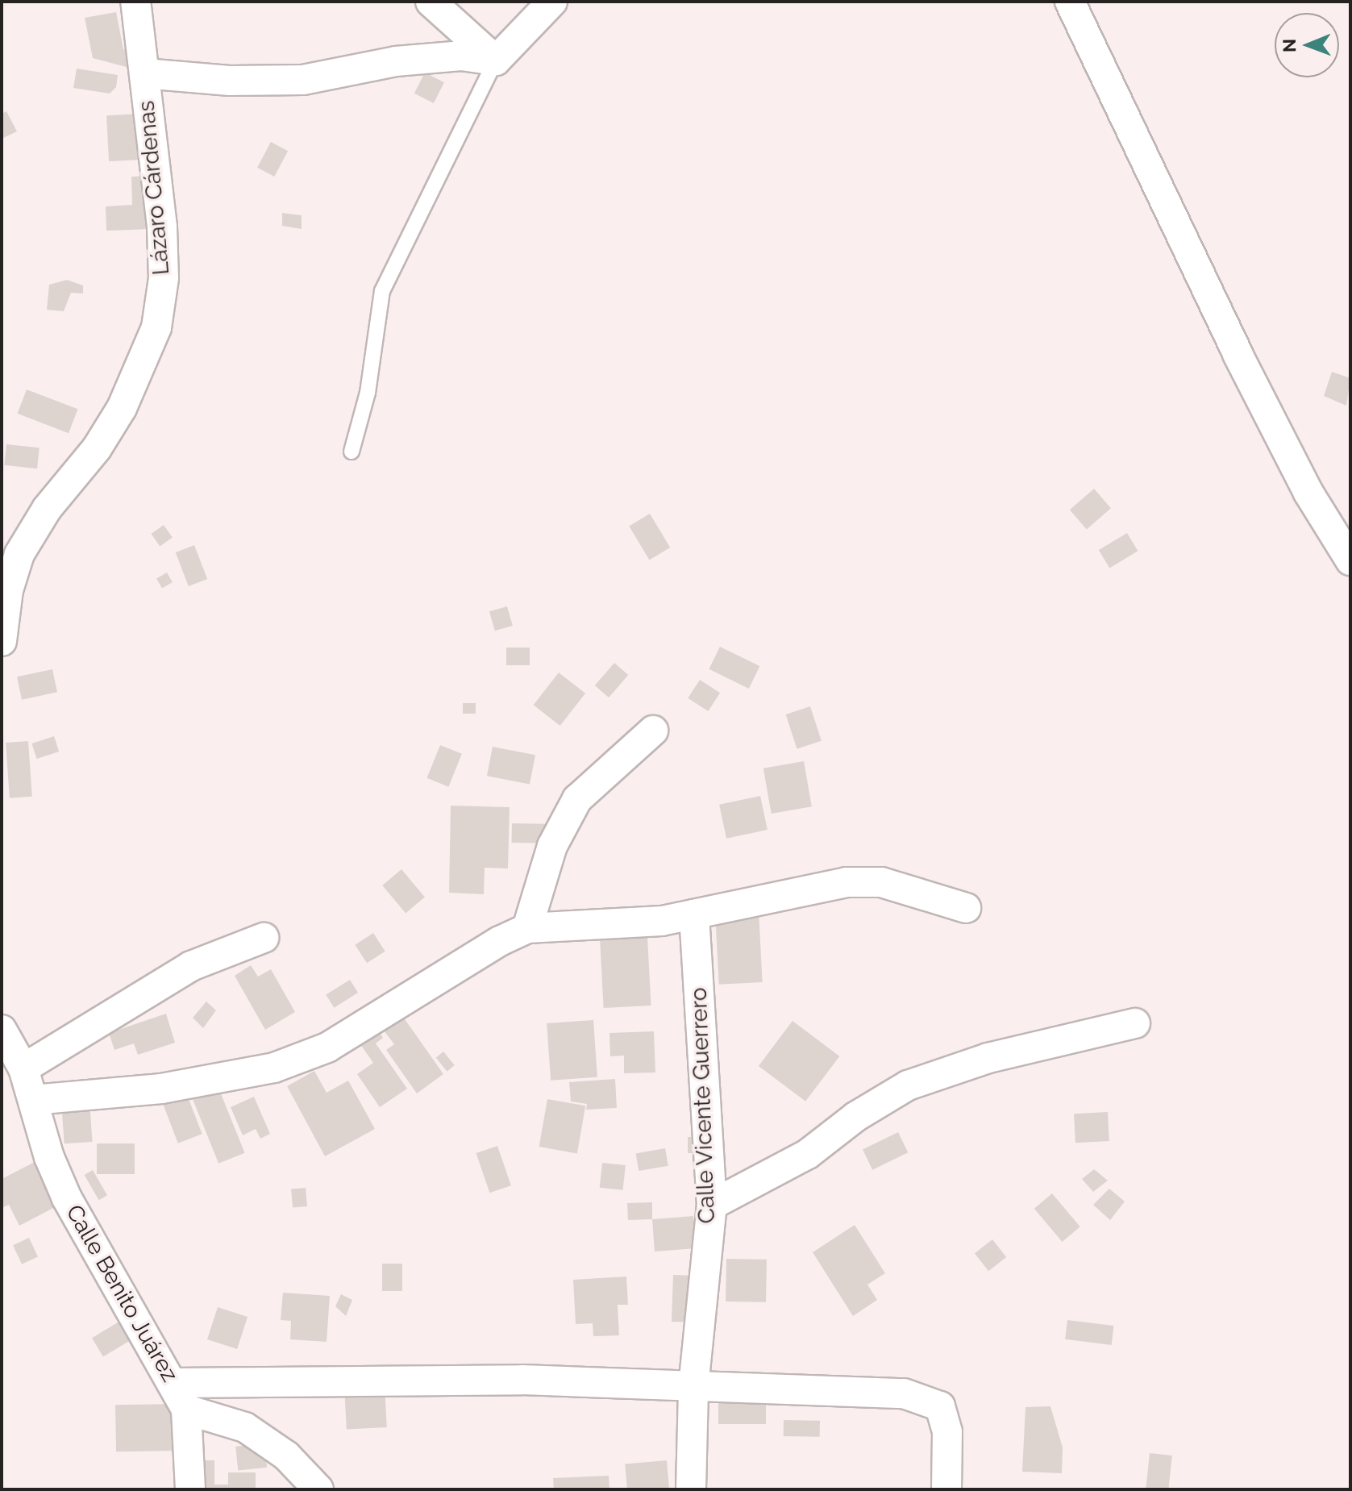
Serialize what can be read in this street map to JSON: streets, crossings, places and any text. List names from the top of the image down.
{
  "streets": {
    "street": ["Lázaro Cárdenas", "Calle Vicente Guerrero", "Calle Benito Juárez"]
  },
  "north": "left"
}
